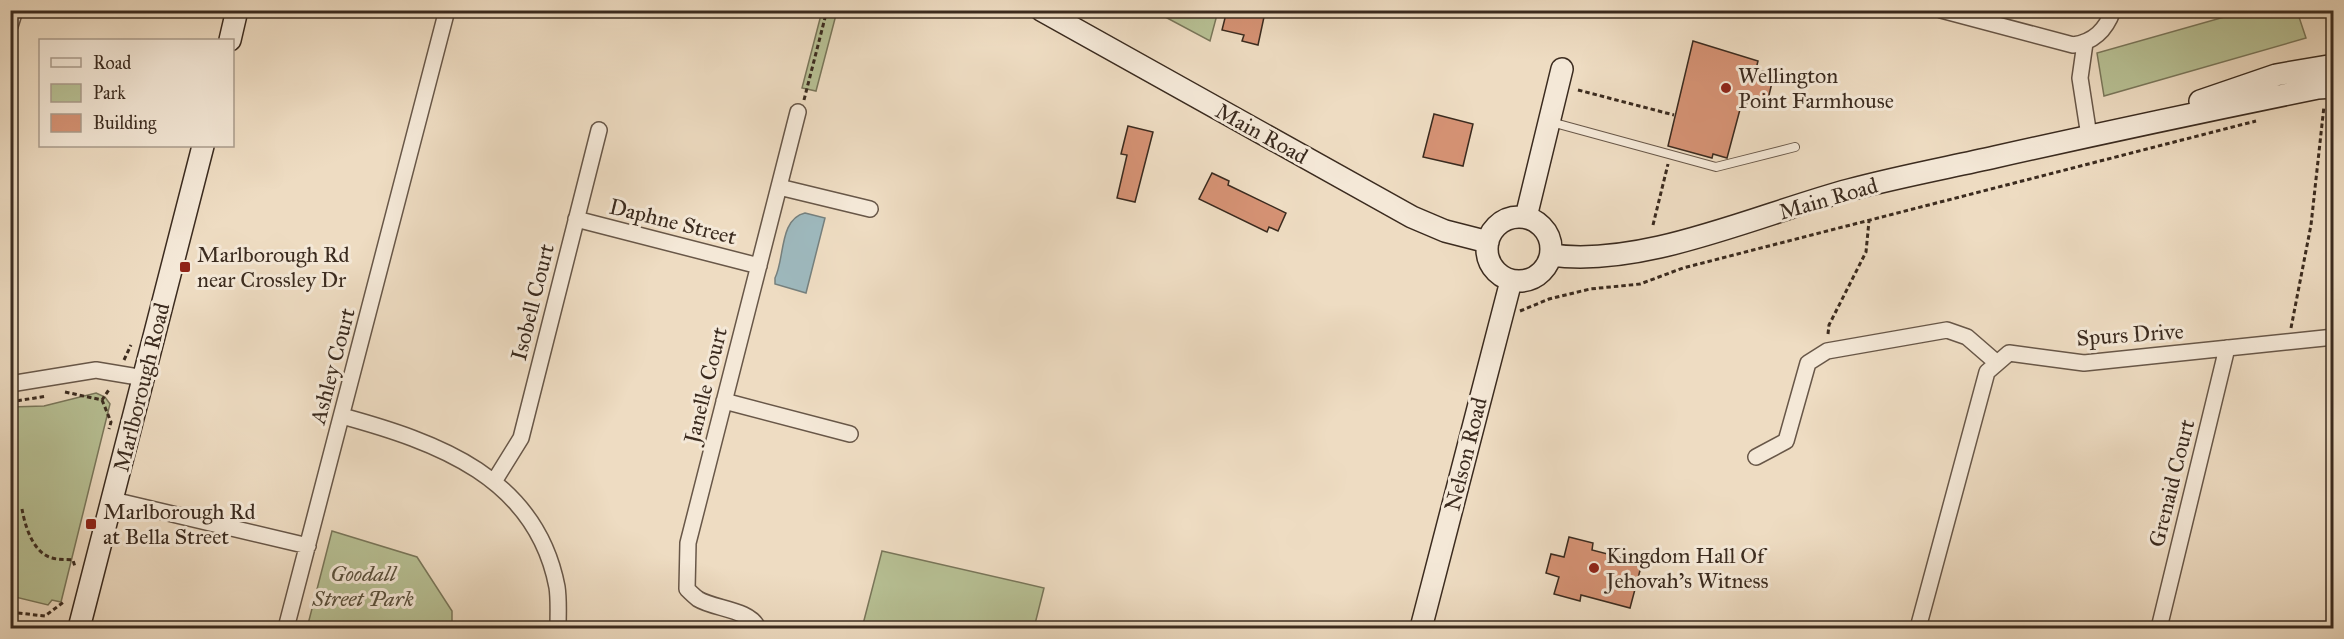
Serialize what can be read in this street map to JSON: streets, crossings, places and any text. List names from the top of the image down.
{
  "streets": {
    "main road": ["Main Road", "Marlborough Road", "Nelson Road"],
    "street": [
      "Daphne Street",
      "Isobell Court",
      "Spurs Drive",
      "Ashley Court",
      "Janelle Court",
      "Grenaid Court"
    ]
  },
  "crossings": [
    ["Main Road", "Nelson Road"],
    ["Daphne Street", "Isobell Court"],
    ["Daphne Street", "Janelle Court"],
    ["Spurs Drive", "Grenaid Court"]
  ],
  "parks": ["Goodall Street Park"],
  "places": {
    "other": ["Wellington Point Farmhouse", "Kingdom Hall Of Jehovah's Witness"],
    "transit": ["Marlborough Rd near Crossley Dr", "Marlborough Rd at Bella Street"]
  },
  "legend": ["Road", "Park", "Building"]
}
